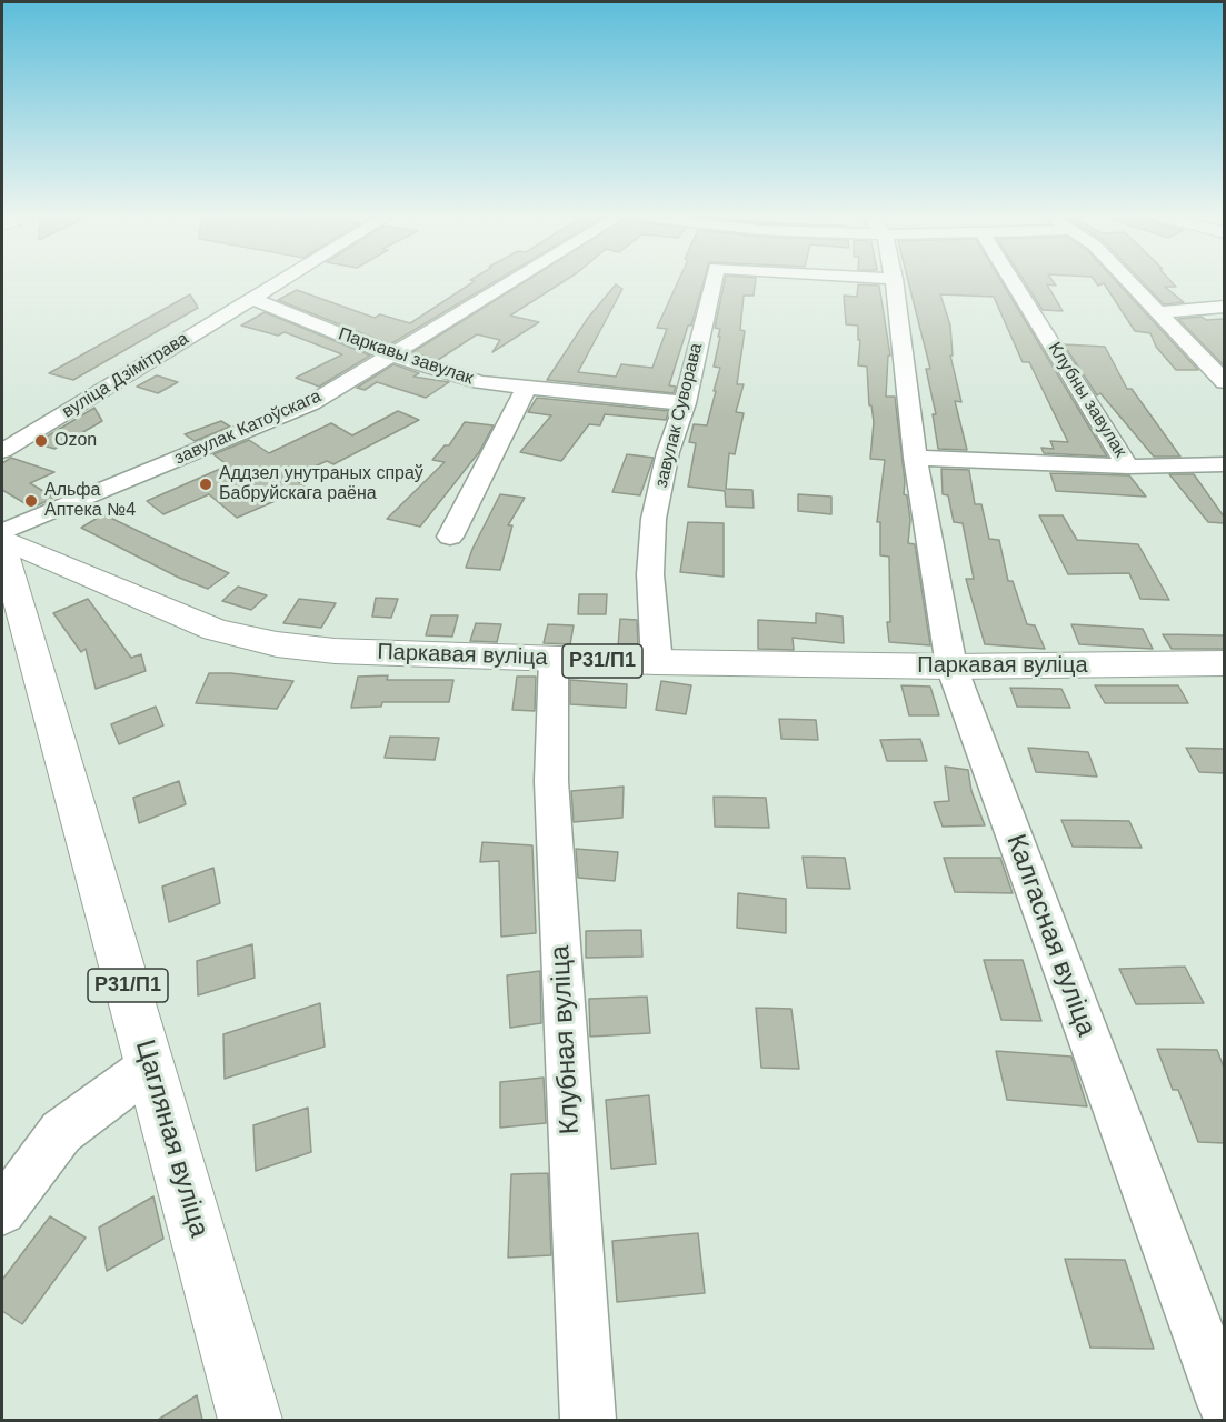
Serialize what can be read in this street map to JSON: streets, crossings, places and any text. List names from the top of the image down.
{
  "streets": {
    "main road": ["Паркавая вуліца", "Р31/П1", "Цагляная вуліца"],
    "street": [
      "Паркавы завулак",
      "вуліца Дзімітрава",
      "Клубны завулак",
      "завулак Суворава",
      "завулак Катоўскага",
      "Калгасная вуліца",
      "Клубная вуліца"
    ]
  },
  "crossings": [
    ["Паркавы завулак", "вуліца Дзімітрава"],
    ["Паркавы завулак", "завулак Суворава"],
    ["Паркавы завулак", "завулак Катоўскага"],
    ["завулак Суворава", "Паркавая вуліца"],
    ["Паркавая вуліца", "Калгасная вуліца"],
    ["Паркавая вуліца", "Клубная вуліца"]
  ],
  "places": ["Ozon", "Аддзел унутраных спраў Бабруйскага раёна", "Альфа Аптека №4"]
}
